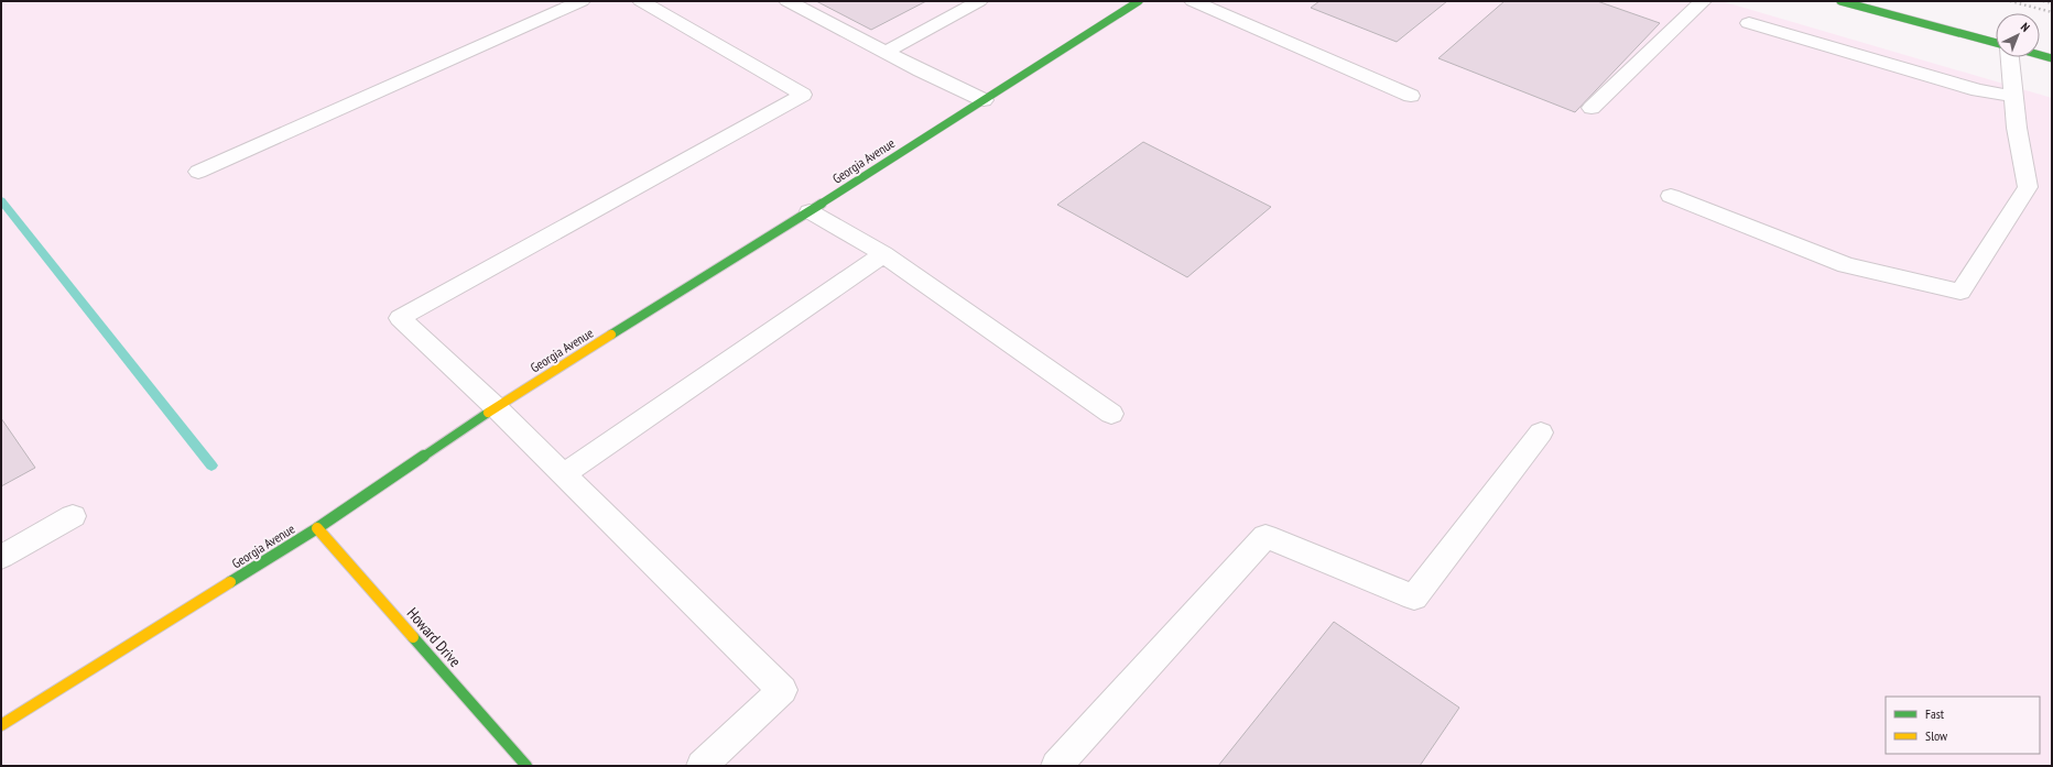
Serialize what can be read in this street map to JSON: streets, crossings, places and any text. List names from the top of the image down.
{
  "streets": {
    "street": ["Georgia Avenue", "Howard Drive"]
  },
  "crossings": [
    ["Georgia Avenue", "Howard Drive"]
  ],
  "legend": ["Fast", "Slow"],
  "north": "top right"
}
